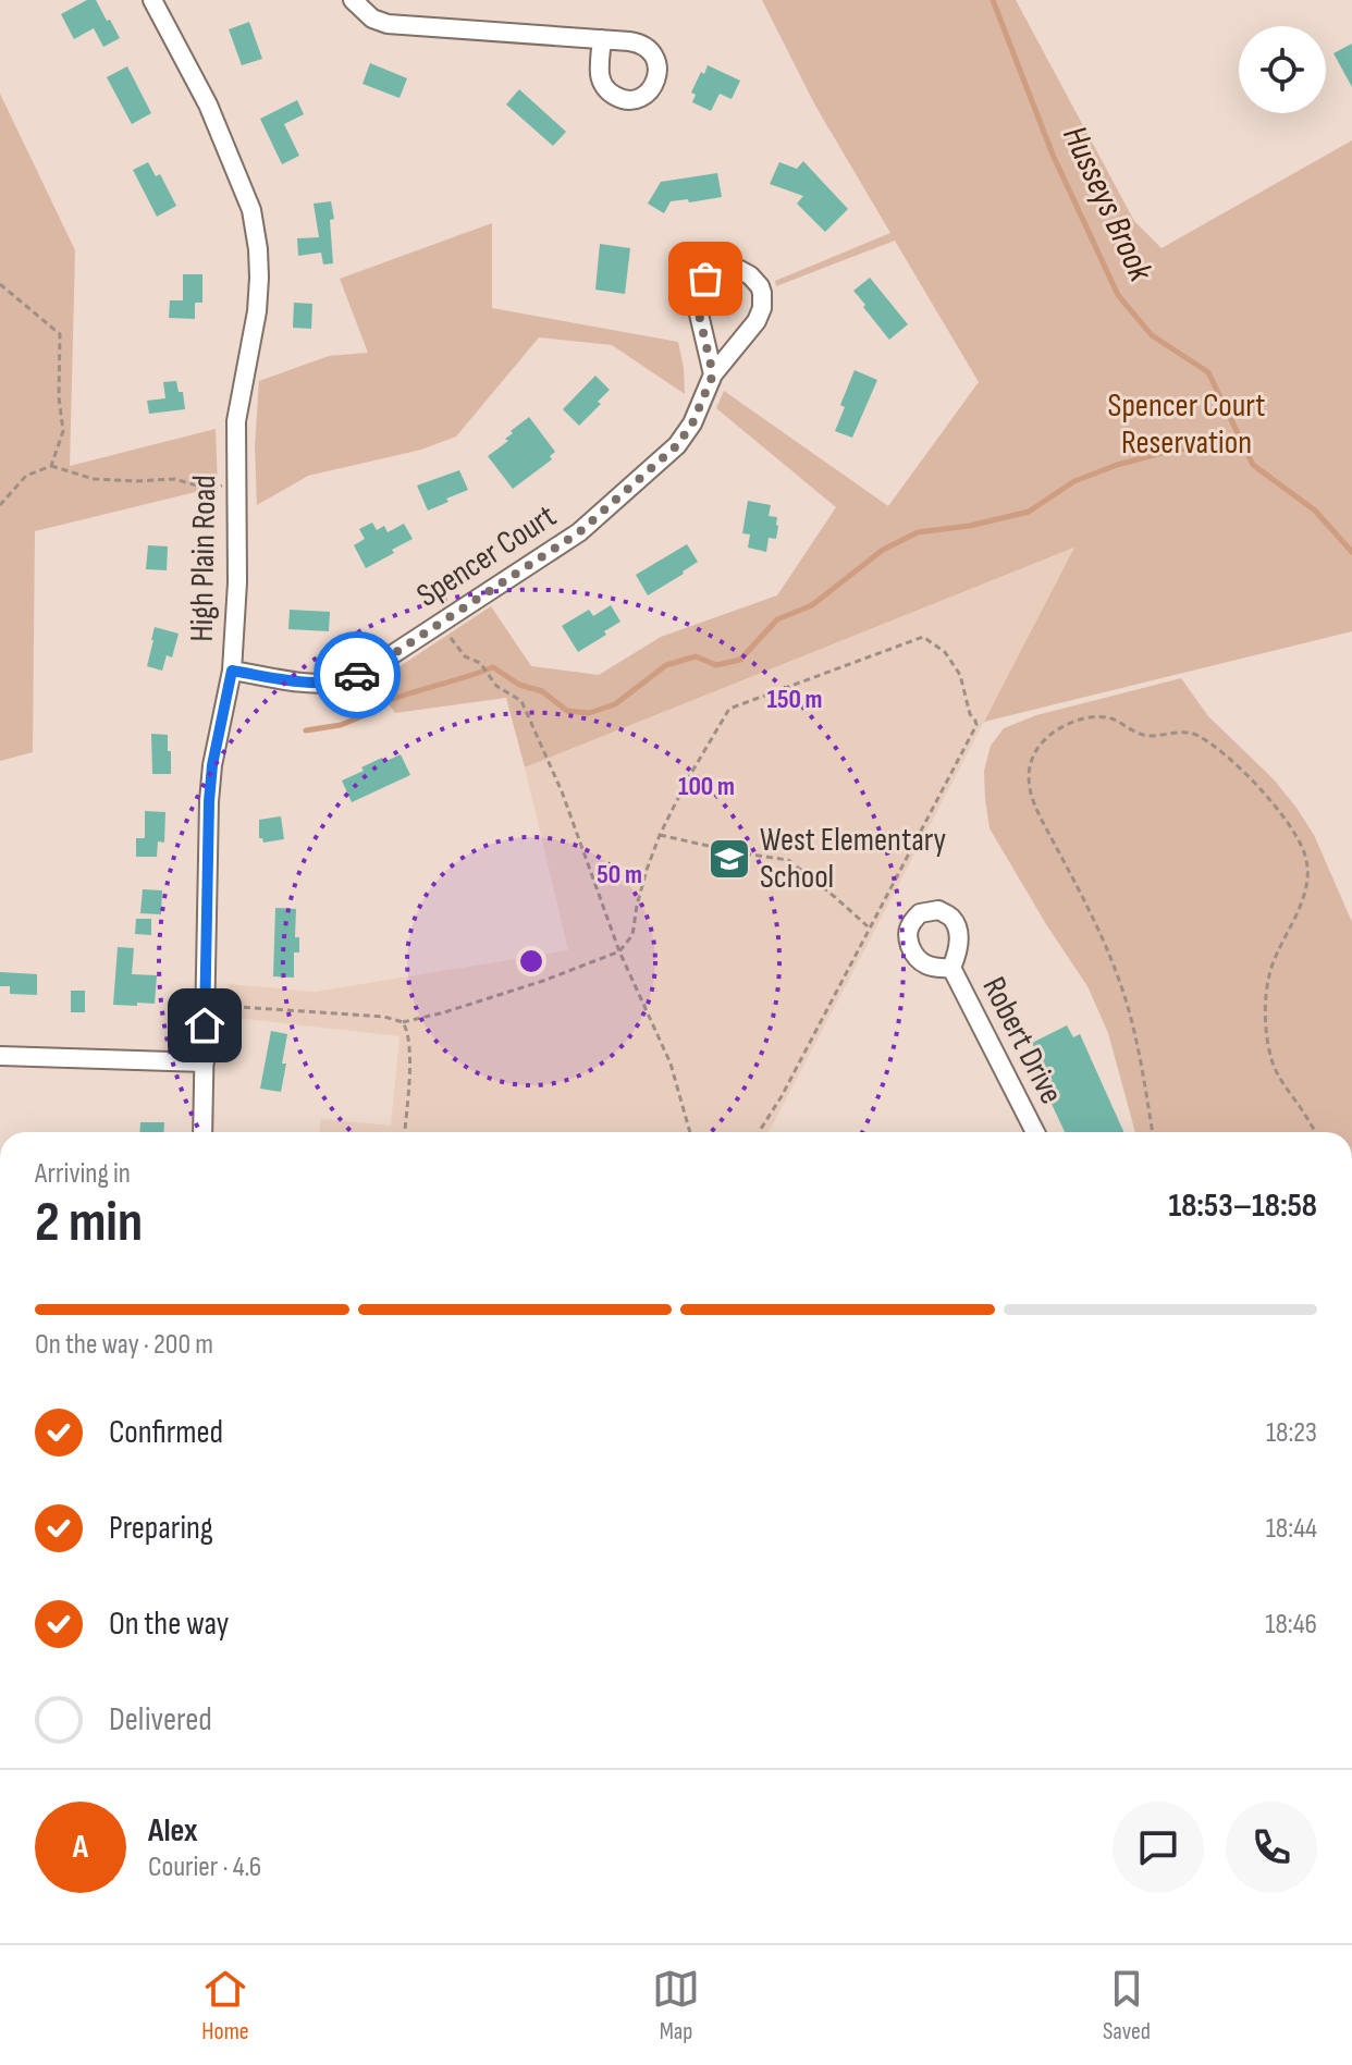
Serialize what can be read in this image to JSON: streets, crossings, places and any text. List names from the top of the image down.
{
  "streets": {
    "street": ["Spencer Court", "High Plain Road", "Robert Drive"]
  },
  "crossings": [
    ["Spencer Court", "High Plain Road"]
  ],
  "water": ["Husseys Brook"],
  "parks": ["Spencer Court Reservation"],
  "places": {
    "school or university": ["West Elementary School"]
  },
  "page": {
    "heading": ["2 min", "Arriving in", "18:53–18:58"],
    "panel": ["Alex", "Courier · 4.6"],
    "bar": "On the way · 200 m",
    "list": [
      ["Confirmed", "18:23"],
      ["Preparing", "18:44"],
      ["On the way", "18:46"],
      "Delivered"
    ],
    "round": "A",
    "tabs": ["Home", "Map", "Saved"]
  },
  "rings": ["150 m", "100 m", "50 m"]
}
